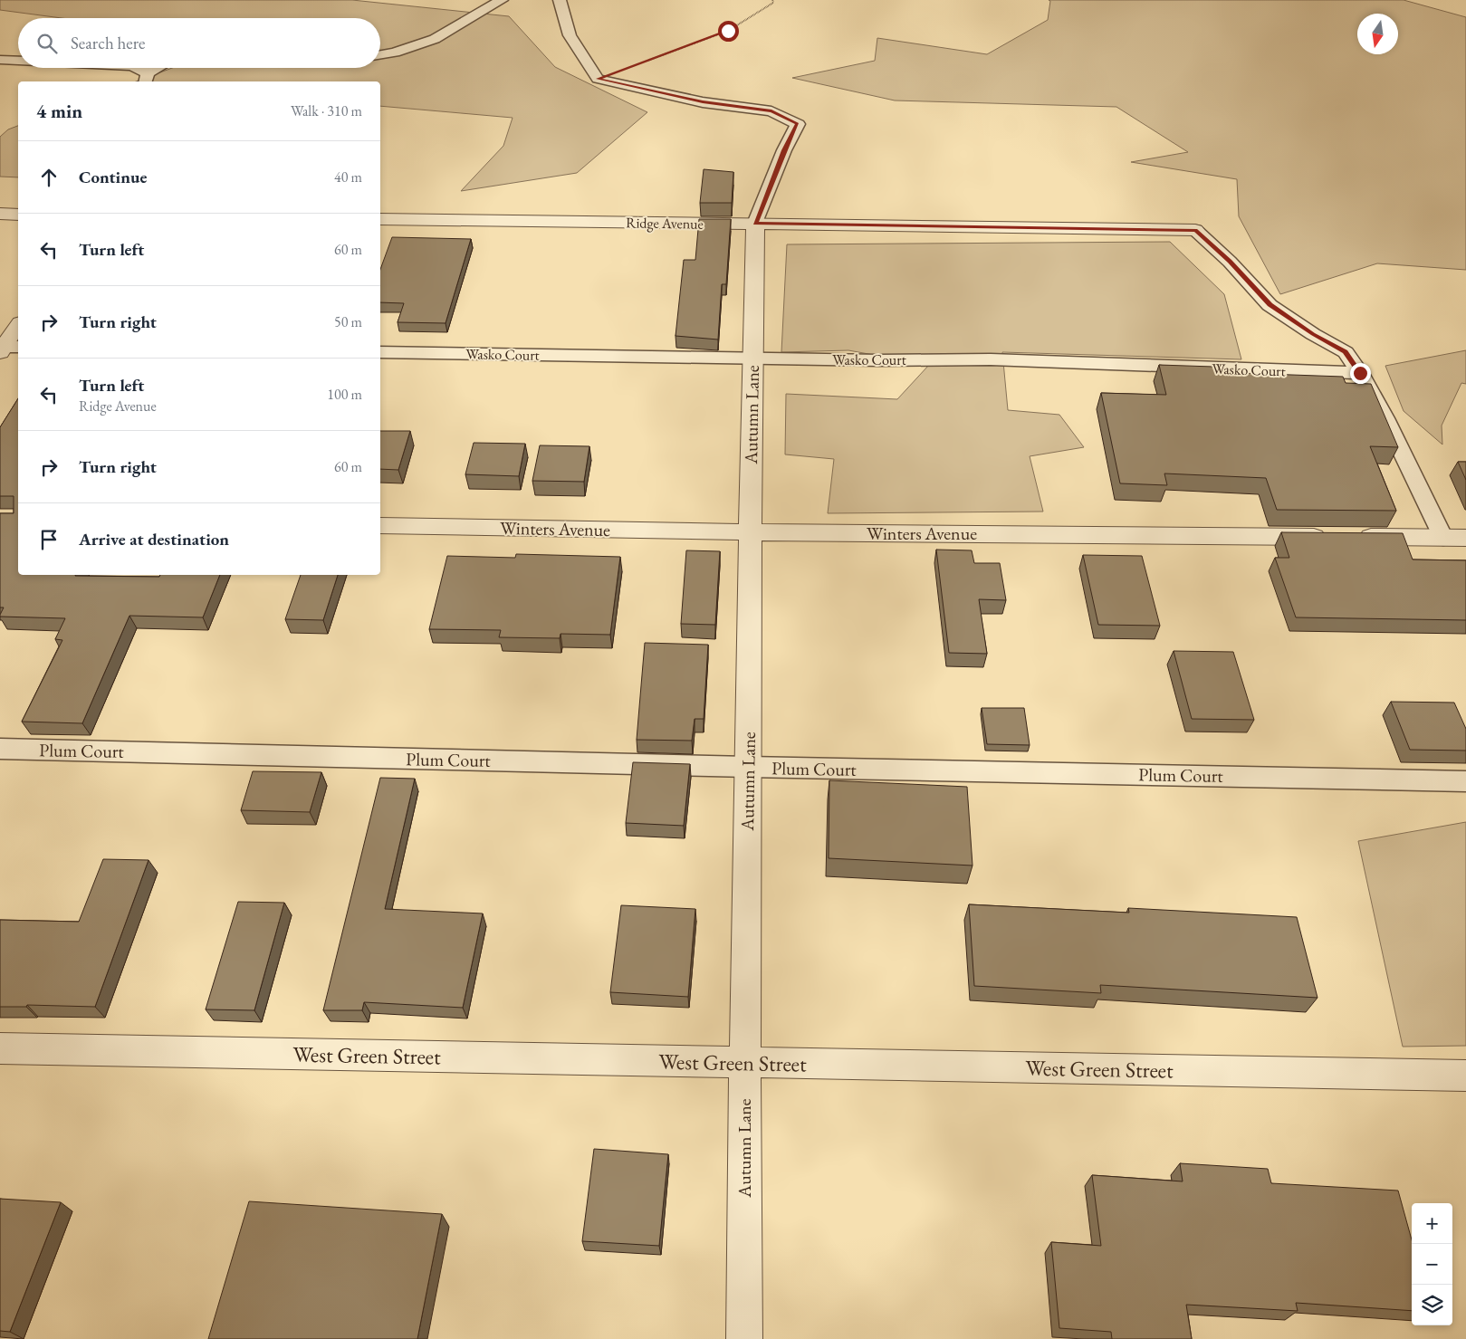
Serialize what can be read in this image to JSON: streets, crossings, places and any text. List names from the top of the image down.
{
  "streets": {
    "street": [
      "Ridge Avenue",
      "Autumn Lane",
      "Winters Avenue",
      "West Green Street"
    ],
    "lane": ["Wasko Court", "Plum Court"]
  },
  "crossings": [
    ["Ridge Avenue", "Autumn Lane"],
    ["Wasko Court", "Autumn Lane"],
    ["Autumn Lane", "Winters Avenue"],
    ["Autumn Lane", "Plum Court"],
    ["Autumn Lane", "West Green Street"]
  ],
  "north": "bottom",
  "page": {
    "search": "Search here",
    "heading": ["4 min", "Walk · 310 m"],
    "list": [
      ["Continue", "40 m"],
      ["Turn left", "60 m"],
      ["Turn right", "50 m"],
      ["Turn left", "Ridge Avenue", "100 m"],
      ["Turn right", "60 m"],
      "Arrive at destination"
    ],
    "map_buttons": ["+", "−"]
  }
}
